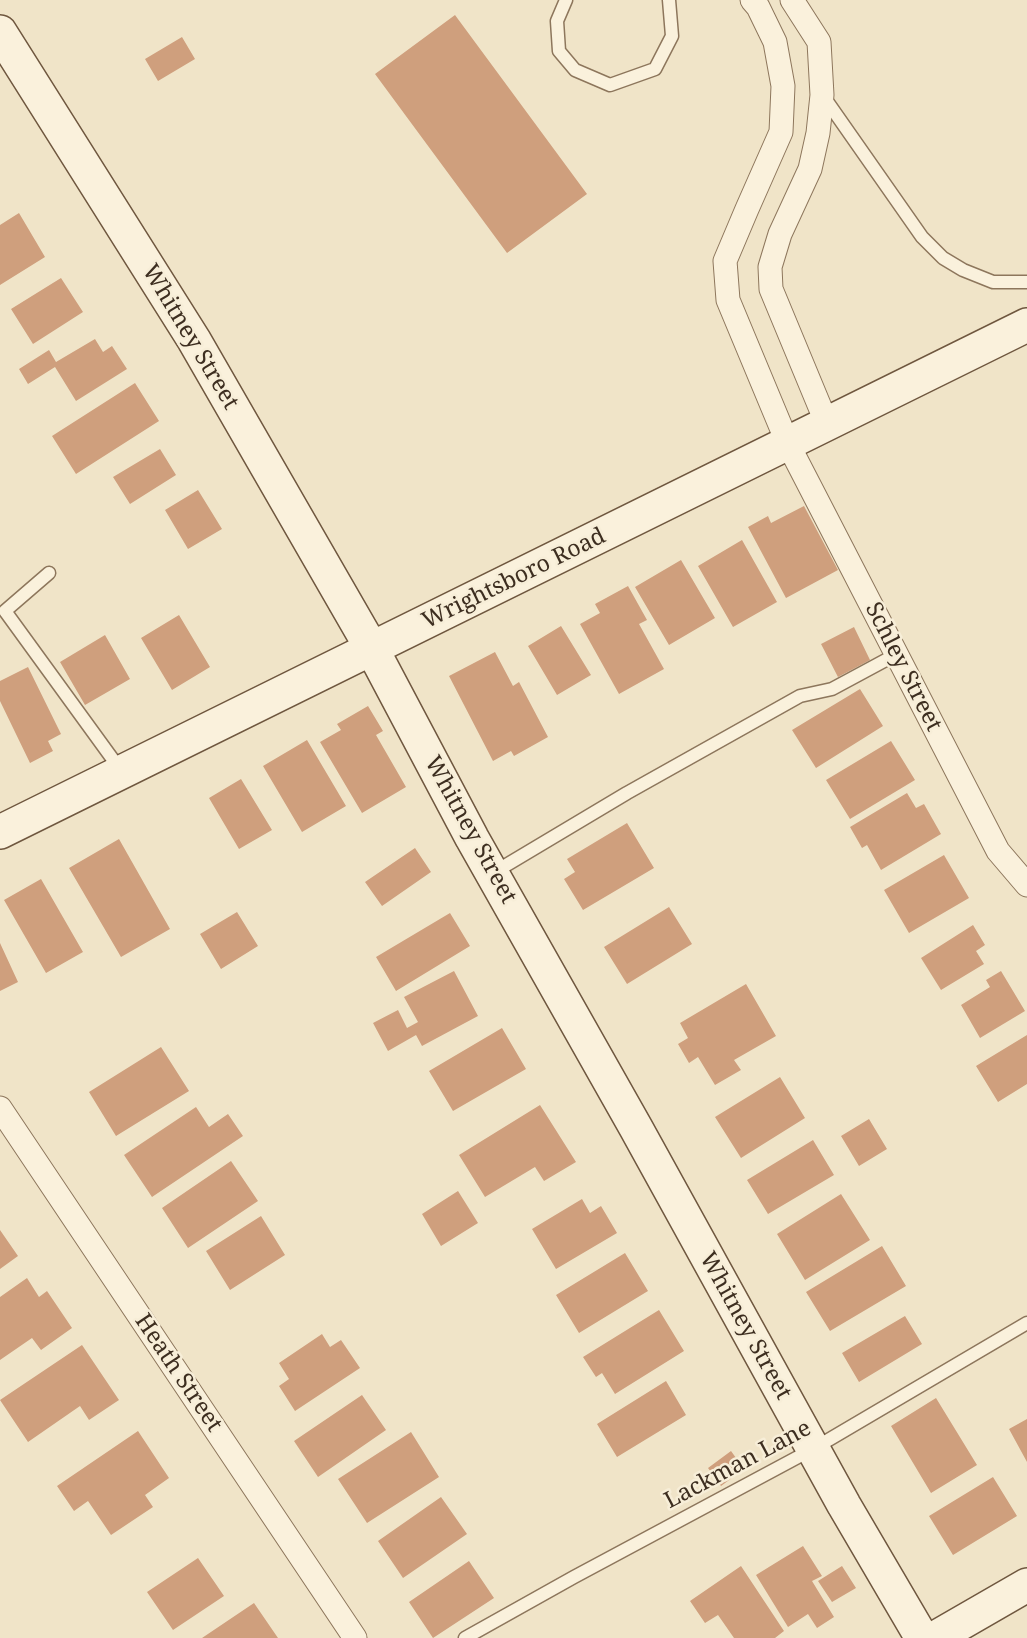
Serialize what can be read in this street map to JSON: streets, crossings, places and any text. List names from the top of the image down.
{
  "streets": {
    "street": [
      "Whitney Street",
      "Wrightsboro Road",
      "Schley Street",
      "Heath Street"
    ],
    "lane": ["Lackman Lane"]
  },
  "crossings": [
    ["Whitney Street", "Wrightsboro Road"],
    ["Whitney Street", "Lackman Lane"],
    ["Wrightsboro Road", "Schley Street"]
  ]
}
